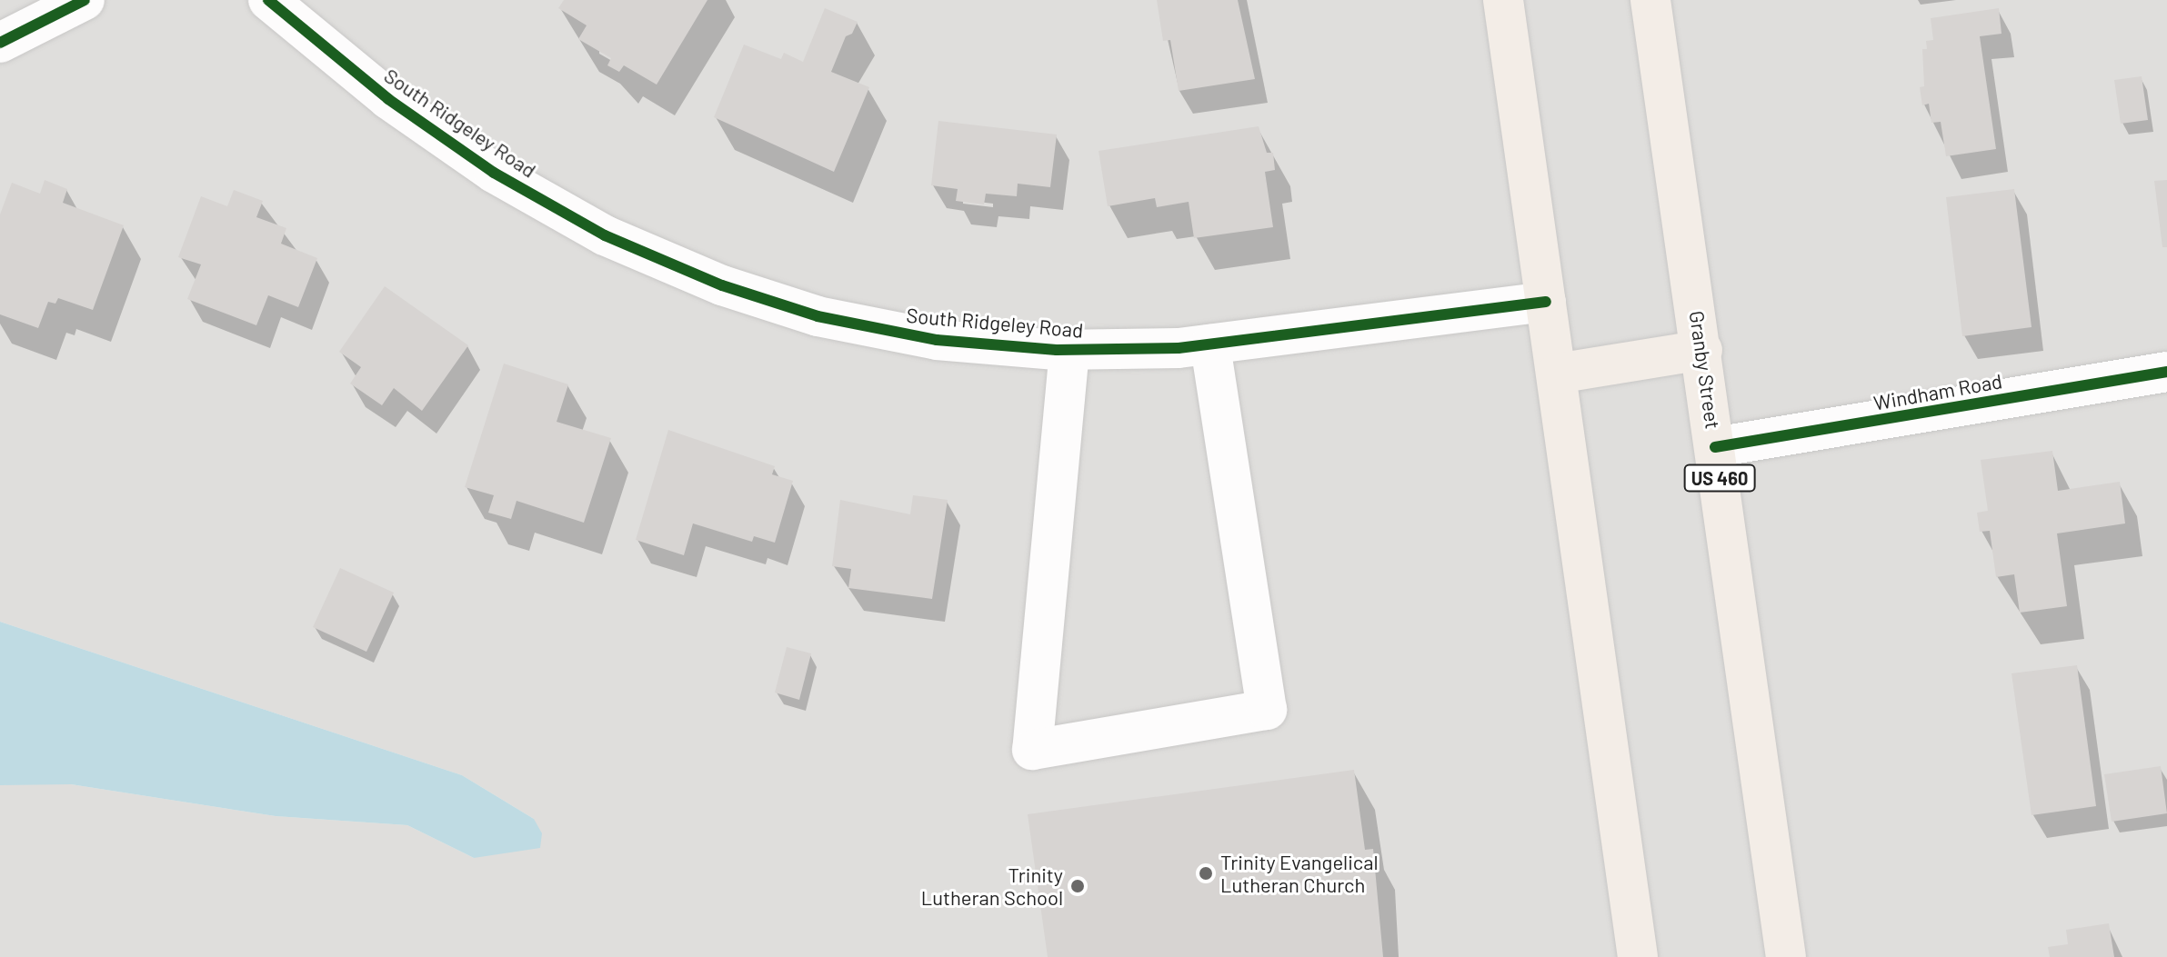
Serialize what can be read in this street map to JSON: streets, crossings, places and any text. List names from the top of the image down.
{
  "streets": {
    "main road": ["Granby Street", "US 460"],
    "street": ["South Ridgeley Road", "Windham Road"]
  },
  "crossings": [
    ["Granby Street", "Windham Road"]
  ],
  "places": ["Trinity Evangelical Lutheran Church", "Trinity Lutheran School"]
}
